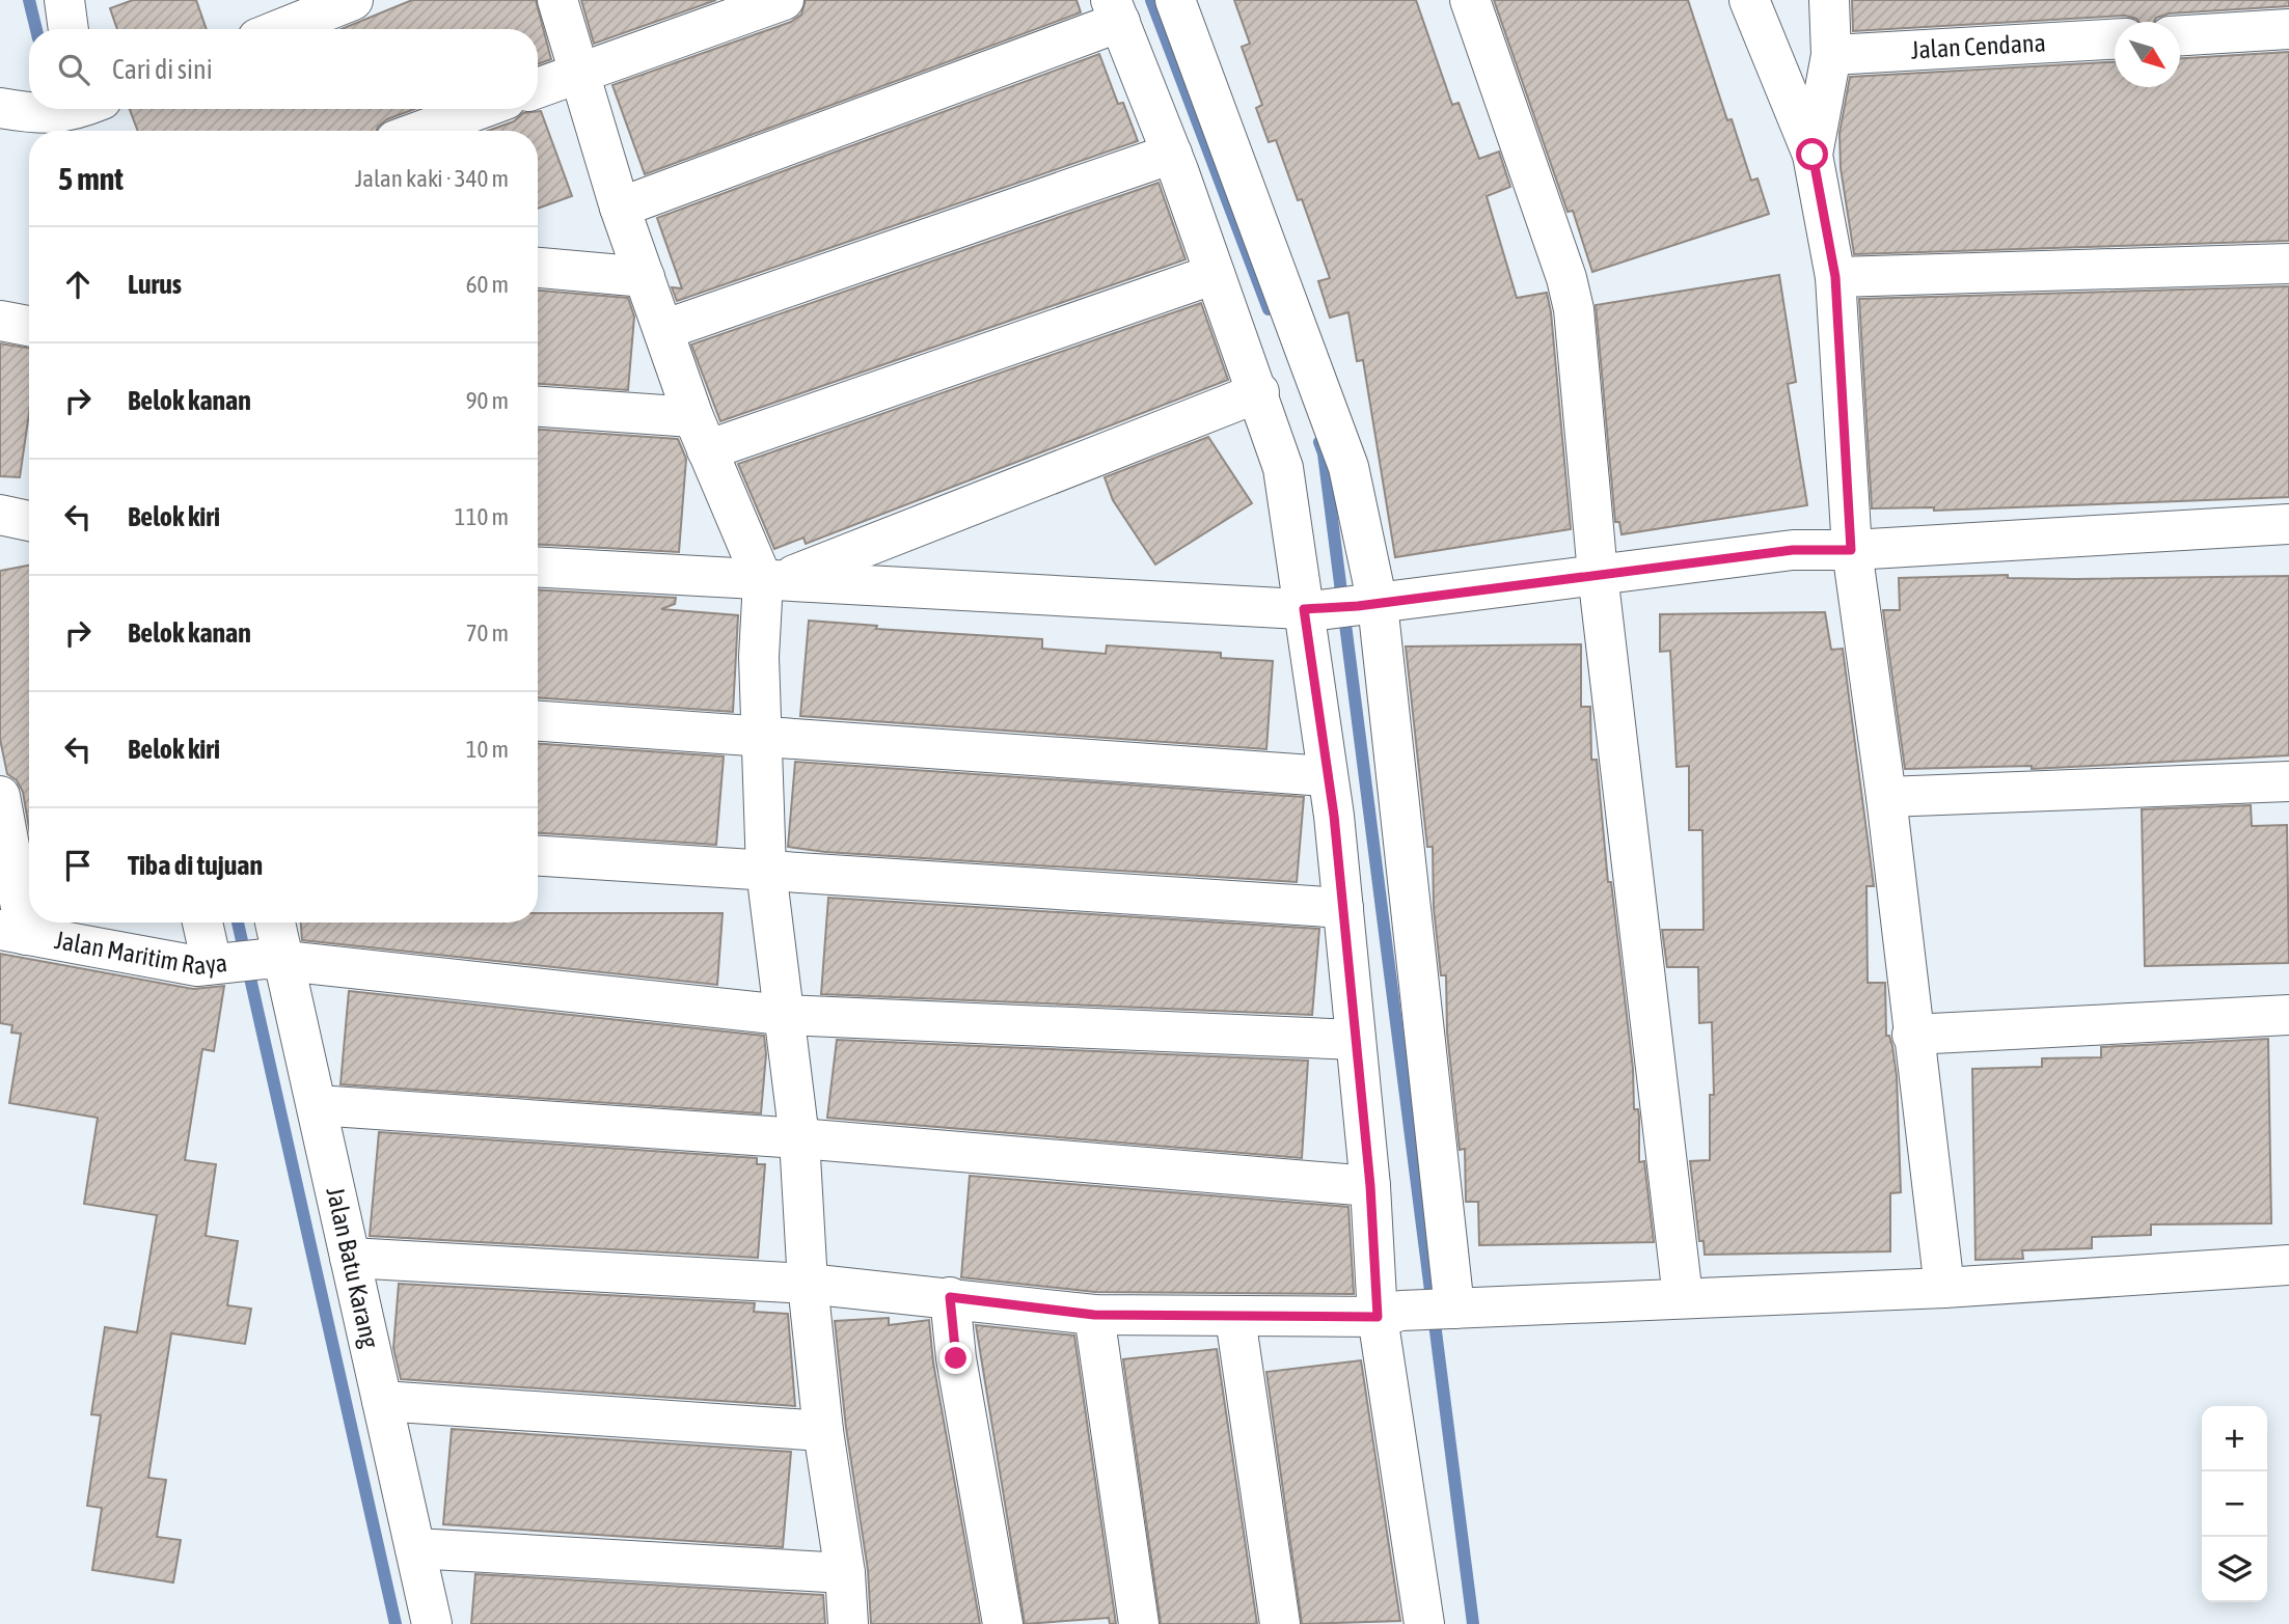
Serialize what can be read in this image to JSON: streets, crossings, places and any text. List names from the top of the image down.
{
  "streets": {
    "street": ["Jalan Cendana", "Jalan Maritim Raya", "Jalan Batu Karang"]
  },
  "crossings": [
    ["Jalan Maritim Raya", "Jalan Batu Karang"]
  ],
  "north": "bottom right",
  "page": {
    "search": "Cari di sini",
    "heading": ["5 mnt", "Jalan kaki · 340 m"],
    "list": [
      ["Lurus", "60 m"],
      ["Belok kanan", "90 m"],
      ["Belok kiri", "110 m"],
      ["Belok kanan", "70 m"],
      ["Belok kiri", "10 m"],
      "Tiba di tujuan"
    ],
    "map_buttons": ["+", "−"]
  }
}
